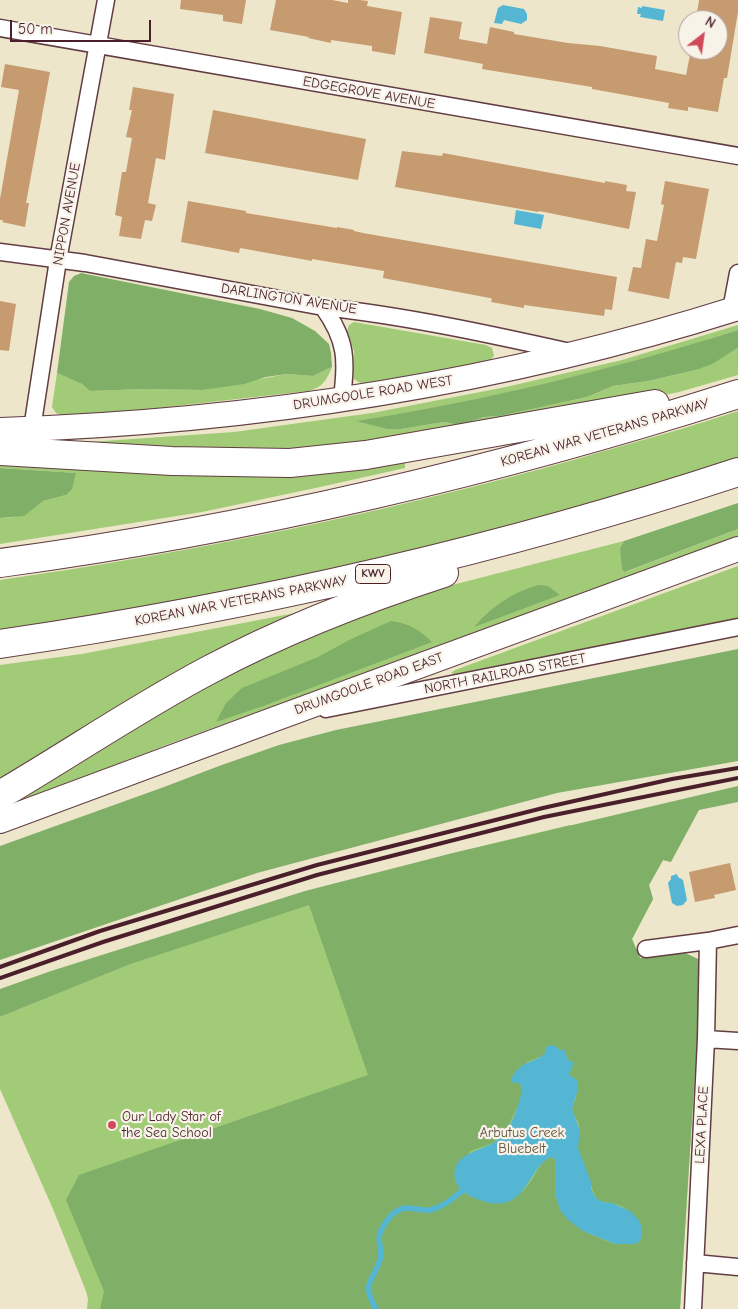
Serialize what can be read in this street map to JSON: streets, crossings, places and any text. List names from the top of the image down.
{
  "streets": {
    "highway": ["KOREAN WAR VETERANS PARKWAY", "KWV"],
    "main road": ["DRUMGOOLE ROAD WEST", "DRUMGOOLE ROAD EAST"],
    "street": [
      "EDGEGROVE AVENUE",
      "NIPPON AVENUE",
      "DARLINGTON AVENUE",
      "NORTH RAILROAD STREET",
      "LEXA PLACE"
    ]
  },
  "crossings": [
    ["EDGEGROVE AVENUE", "NIPPON AVENUE"],
    ["NIPPON AVENUE", "DARLINGTON AVENUE"],
    ["NIPPON AVENUE", "DRUMGOOLE ROAD WEST"],
    ["DARLINGTON AVENUE", "DRUMGOOLE ROAD WEST"],
    ["NORTH RAILROAD STREET", "DRUMGOOLE ROAD EAST"]
  ],
  "parks": ["Arbutus Creek Bluebelt"],
  "places": ["Our Lady Star of the Sea School"],
  "scale_bar": "50 m",
  "north": "top right"
}
